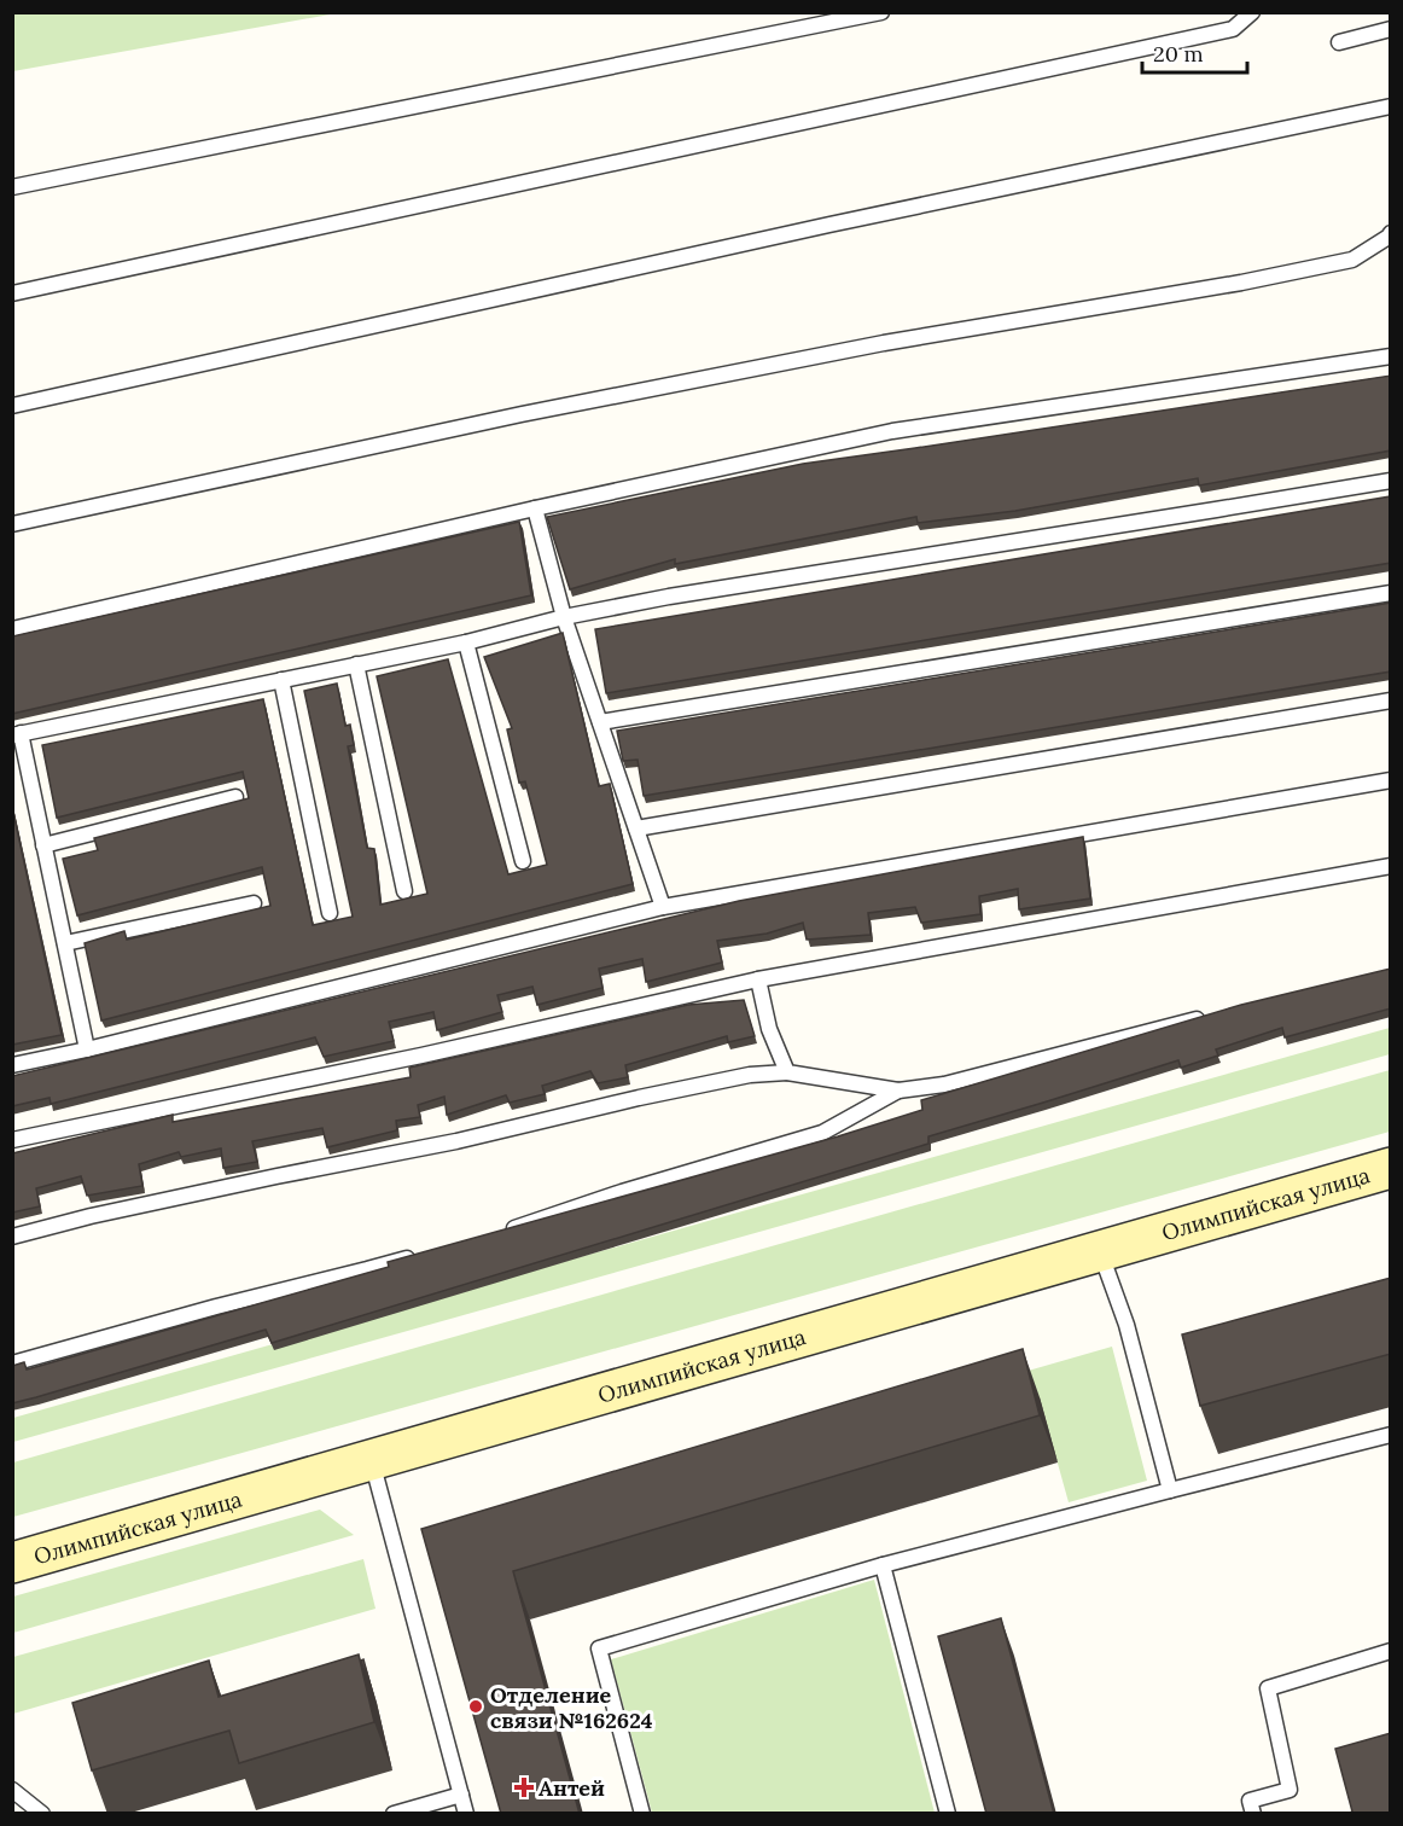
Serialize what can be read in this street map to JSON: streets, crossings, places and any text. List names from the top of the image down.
{
  "streets": {
    "main road": ["Олимпийская улица"]
  },
  "places": {
    "other": ["Отделение связи №162624"],
    "health": ["Антей"]
  },
  "scale_bar": "20 m"
}
